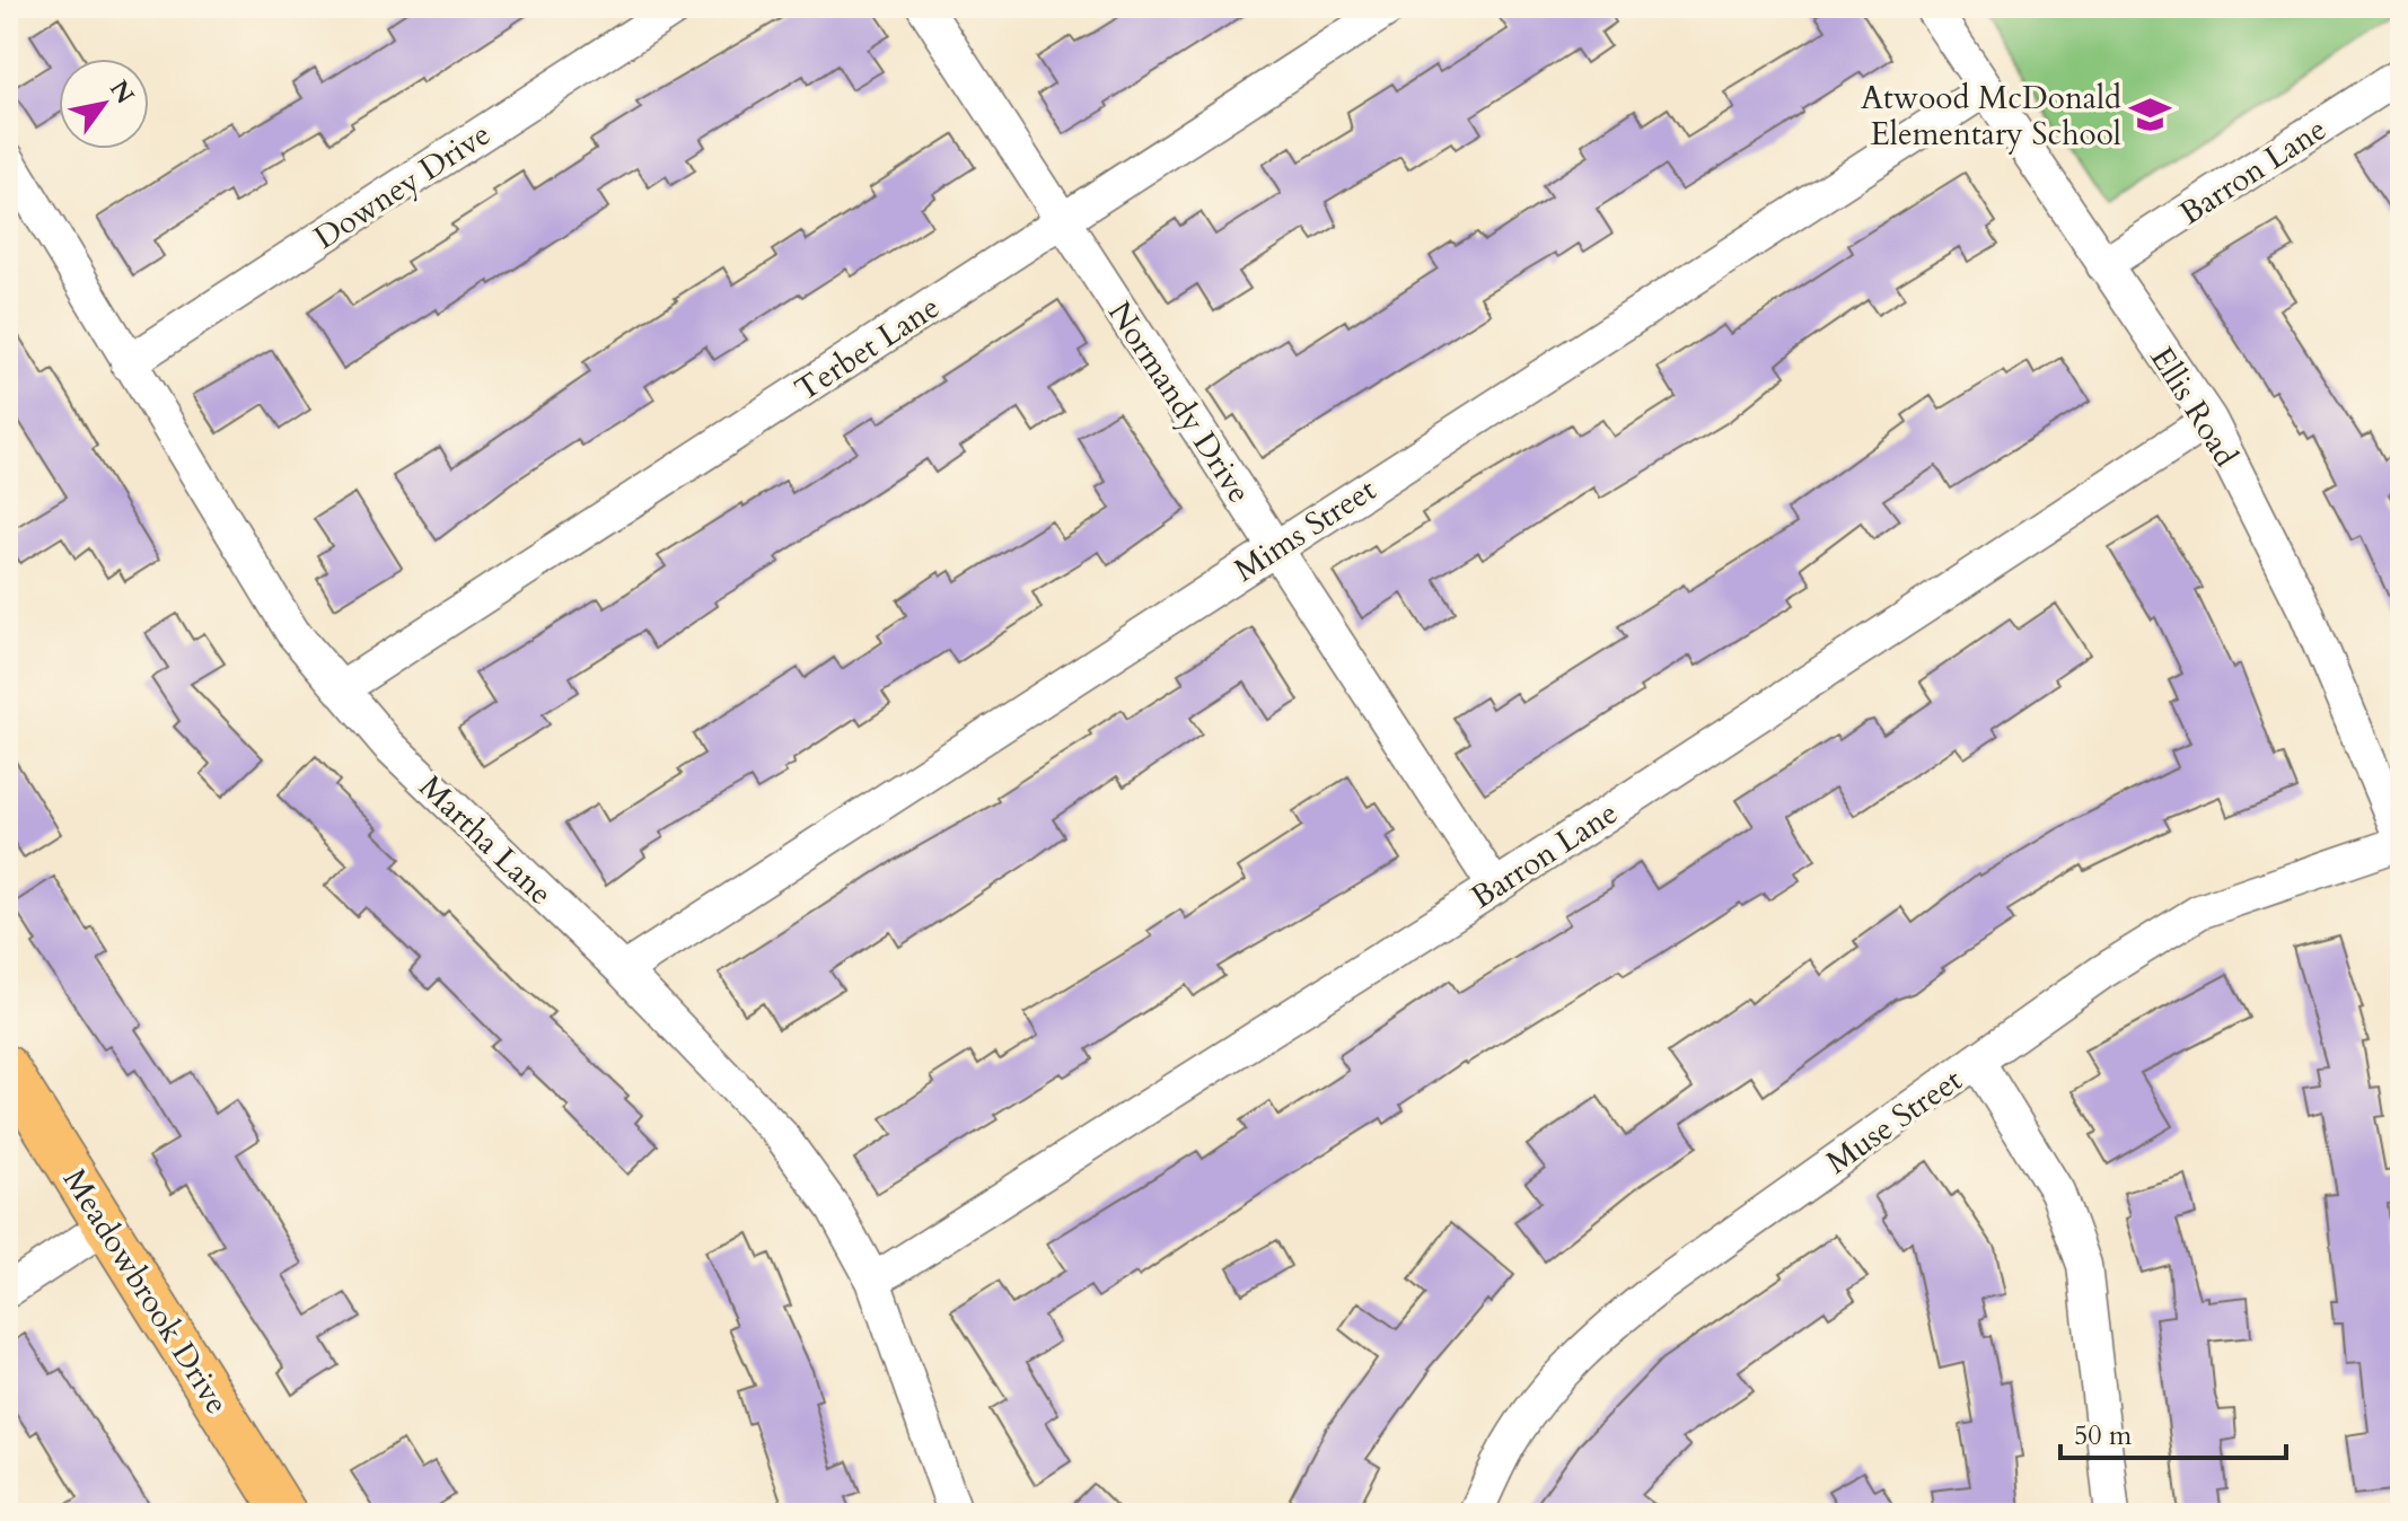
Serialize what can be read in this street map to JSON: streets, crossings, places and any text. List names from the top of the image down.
{
  "streets": {
    "main road": ["Meadowbrook Drive"],
    "street": [
      "Barron Lane",
      "Downey Drive",
      "Terbet Lane",
      "Normandy Drive",
      "Ellis Road",
      "Mims Street",
      "Martha Lane",
      "Muse Street"
    ]
  },
  "crossings": [
    ["Barron Lane", "Normandy Drive"],
    ["Barron Lane", "Ellis Road"],
    ["Barron Lane", "Martha Lane"],
    ["Downey Drive", "Martha Lane"],
    ["Terbet Lane", "Normandy Drive"],
    ["Terbet Lane", "Martha Lane"],
    ["Normandy Drive", "Mims Street"],
    ["Ellis Road", "Mims Street"],
    ["Ellis Road", "Muse Street"],
    ["Mims Street", "Martha Lane"]
  ],
  "places": {
    "school or university": ["Atwood McDonald Elementary School"]
  },
  "scale_bar": "50 m",
  "north": "top right"
}
